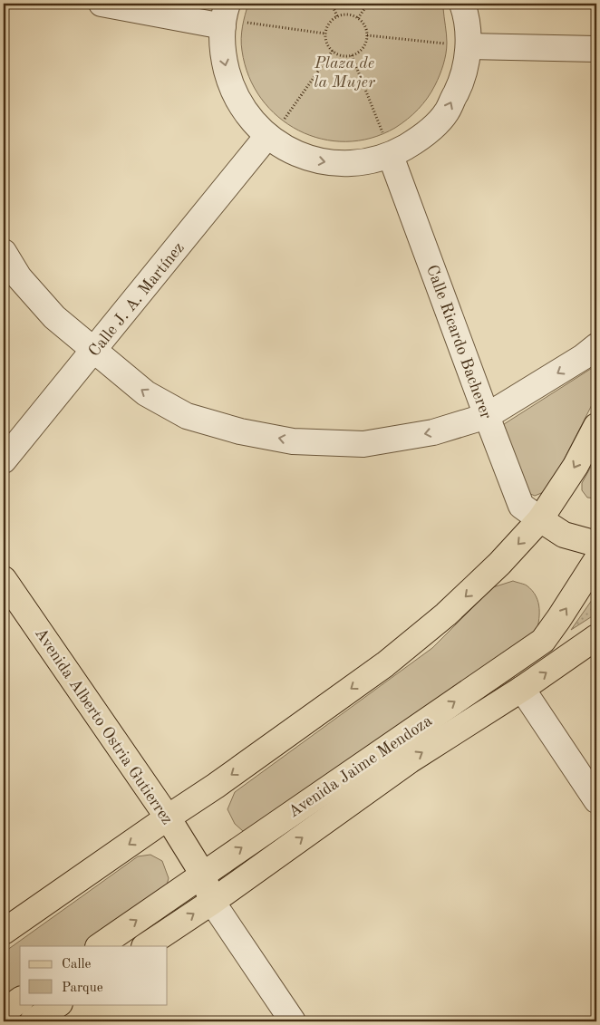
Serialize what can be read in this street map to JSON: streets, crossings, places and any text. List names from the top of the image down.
{
  "streets": {
    "main road": ["Avenida Alberto Ostria Gutierrez", "Avenida Jaime Mendoza"],
    "street": ["Calle J. A. Martínez", "Calle Ricardo Bacherer"]
  },
  "crossings": [
    ["Avenida Alberto Ostria Gutierrez", "Avenida Jaime Mendoza"]
  ],
  "parks": ["Plaza de la Mujer"],
  "legend": ["Calle", "Parque"]
}
